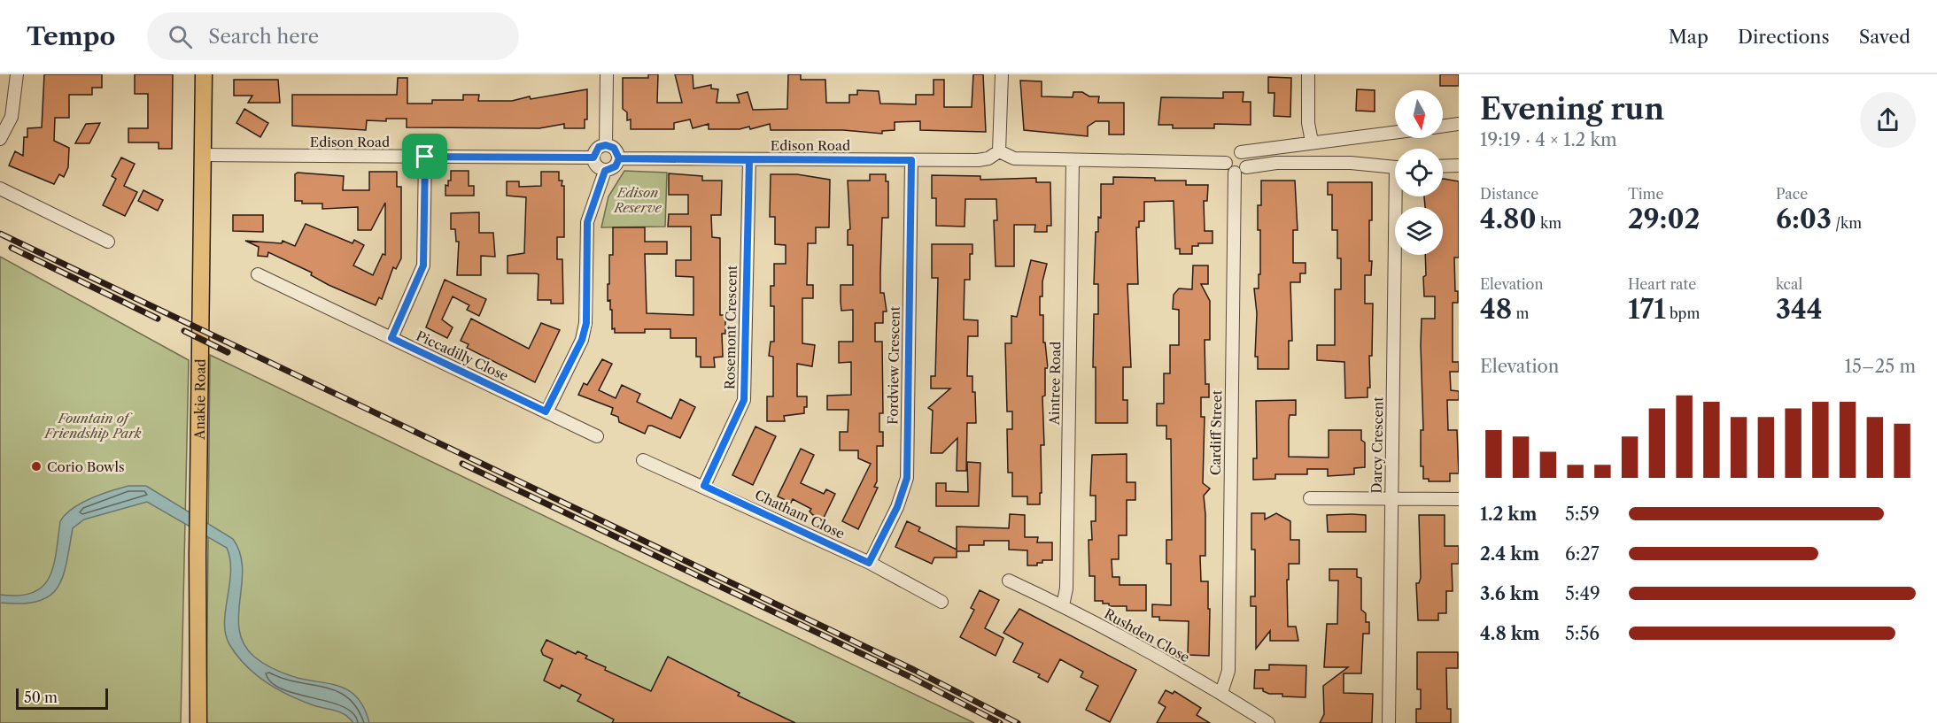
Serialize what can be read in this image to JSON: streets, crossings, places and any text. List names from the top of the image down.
{
  "streets": {
    "main road": ["Anakie Road"],
    "street": [
      "Edison Road",
      "Rosemont Crescent",
      "Piccadilly Close",
      "Fordview Crescent",
      "Aintree Road",
      "Cardiff Street",
      "Darcy Crescent",
      "Chatham Close",
      "Rushden Close"
    ]
  },
  "crossings": [
    ["Edison Road", "Rosemont Crescent"],
    ["Edison Road", "Fordview Crescent"],
    ["Edison Road", "Anakie Road"],
    ["Rosemont Crescent", "Chatham Close"],
    ["Fordview Crescent", "Chatham Close"],
    ["Aintree Road", "Rushden Close"],
    ["Cardiff Street", "Rushden Close"]
  ],
  "parks": ["Edison Reserve", "Fountain of Friendship Park"],
  "places": ["Corio Bowls"],
  "scale_bar": "50 m",
  "north": "bottom",
  "page": {
    "header": "Tempo",
    "search": "Search here",
    "nav": ["Map", "Directions", "Saved"],
    "heading": ["Evening run", "19:19 · 4 × 1.2 km"],
    "stats": [
      ["Distance", "4.80 km"],
      ["Time", "29:02"],
      ["Pace", "6:03 /km"],
      ["Elevation", "48 m"],
      ["Heart rate", "171 bpm"],
      ["kcal", "344"]
    ],
    "chart": ["Elevation", "15–25 m"],
    "list": [
      {
        "name": "1.2 km",
        "note": "5:59"
      },
      {
        "name": "2.4 km",
        "note": "6:27"
      },
      {
        "name": "3.6 km",
        "note": "5:49"
      },
      {
        "name": "4.8 km",
        "note": "5:56"
      }
    ],
    "scale": "50 m"
  }
}
